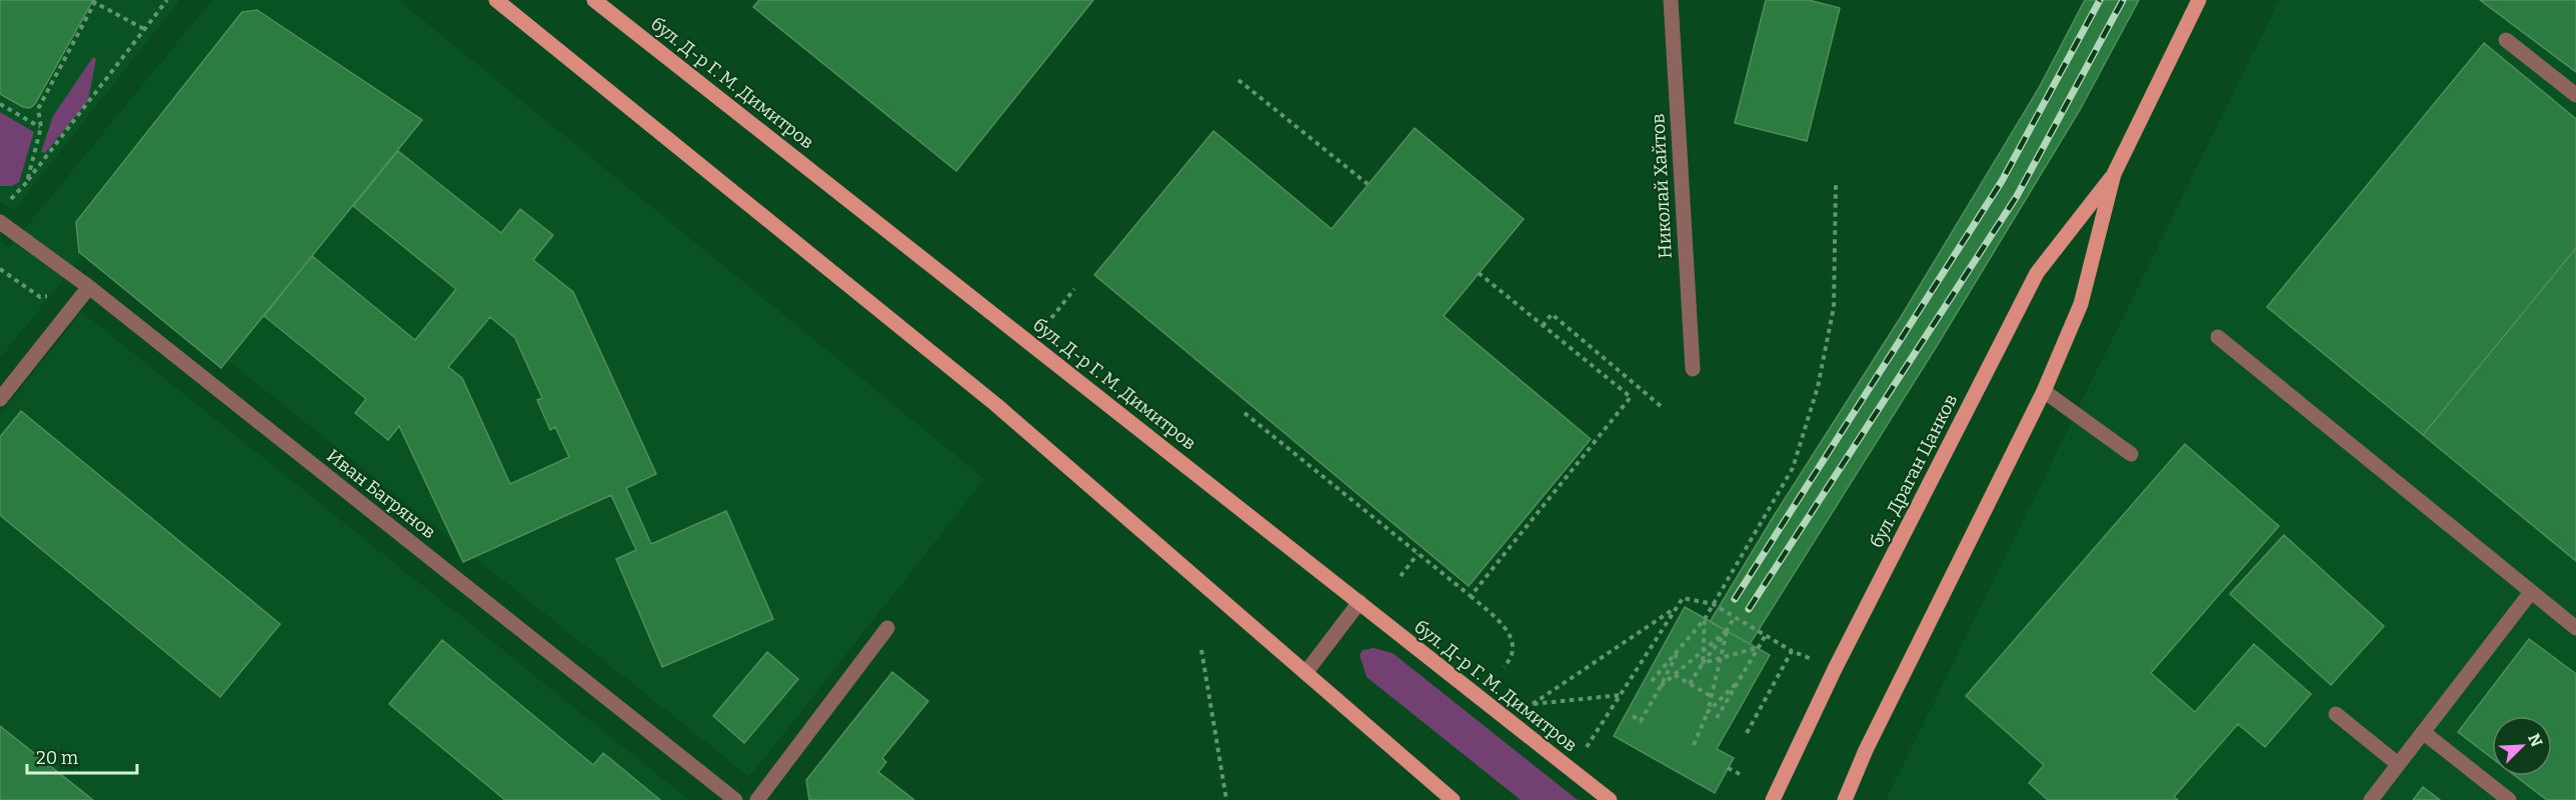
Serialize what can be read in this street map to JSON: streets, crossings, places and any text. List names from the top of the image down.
{
  "streets": {
    "main road": ["бул. Д-р Г. М. Димитров", "бул. Драган Цанков"],
    "street": ["Николай Хайтов", "Иван Багрянов"]
  },
  "scale_bar": "20 m",
  "north": "top right"
}
